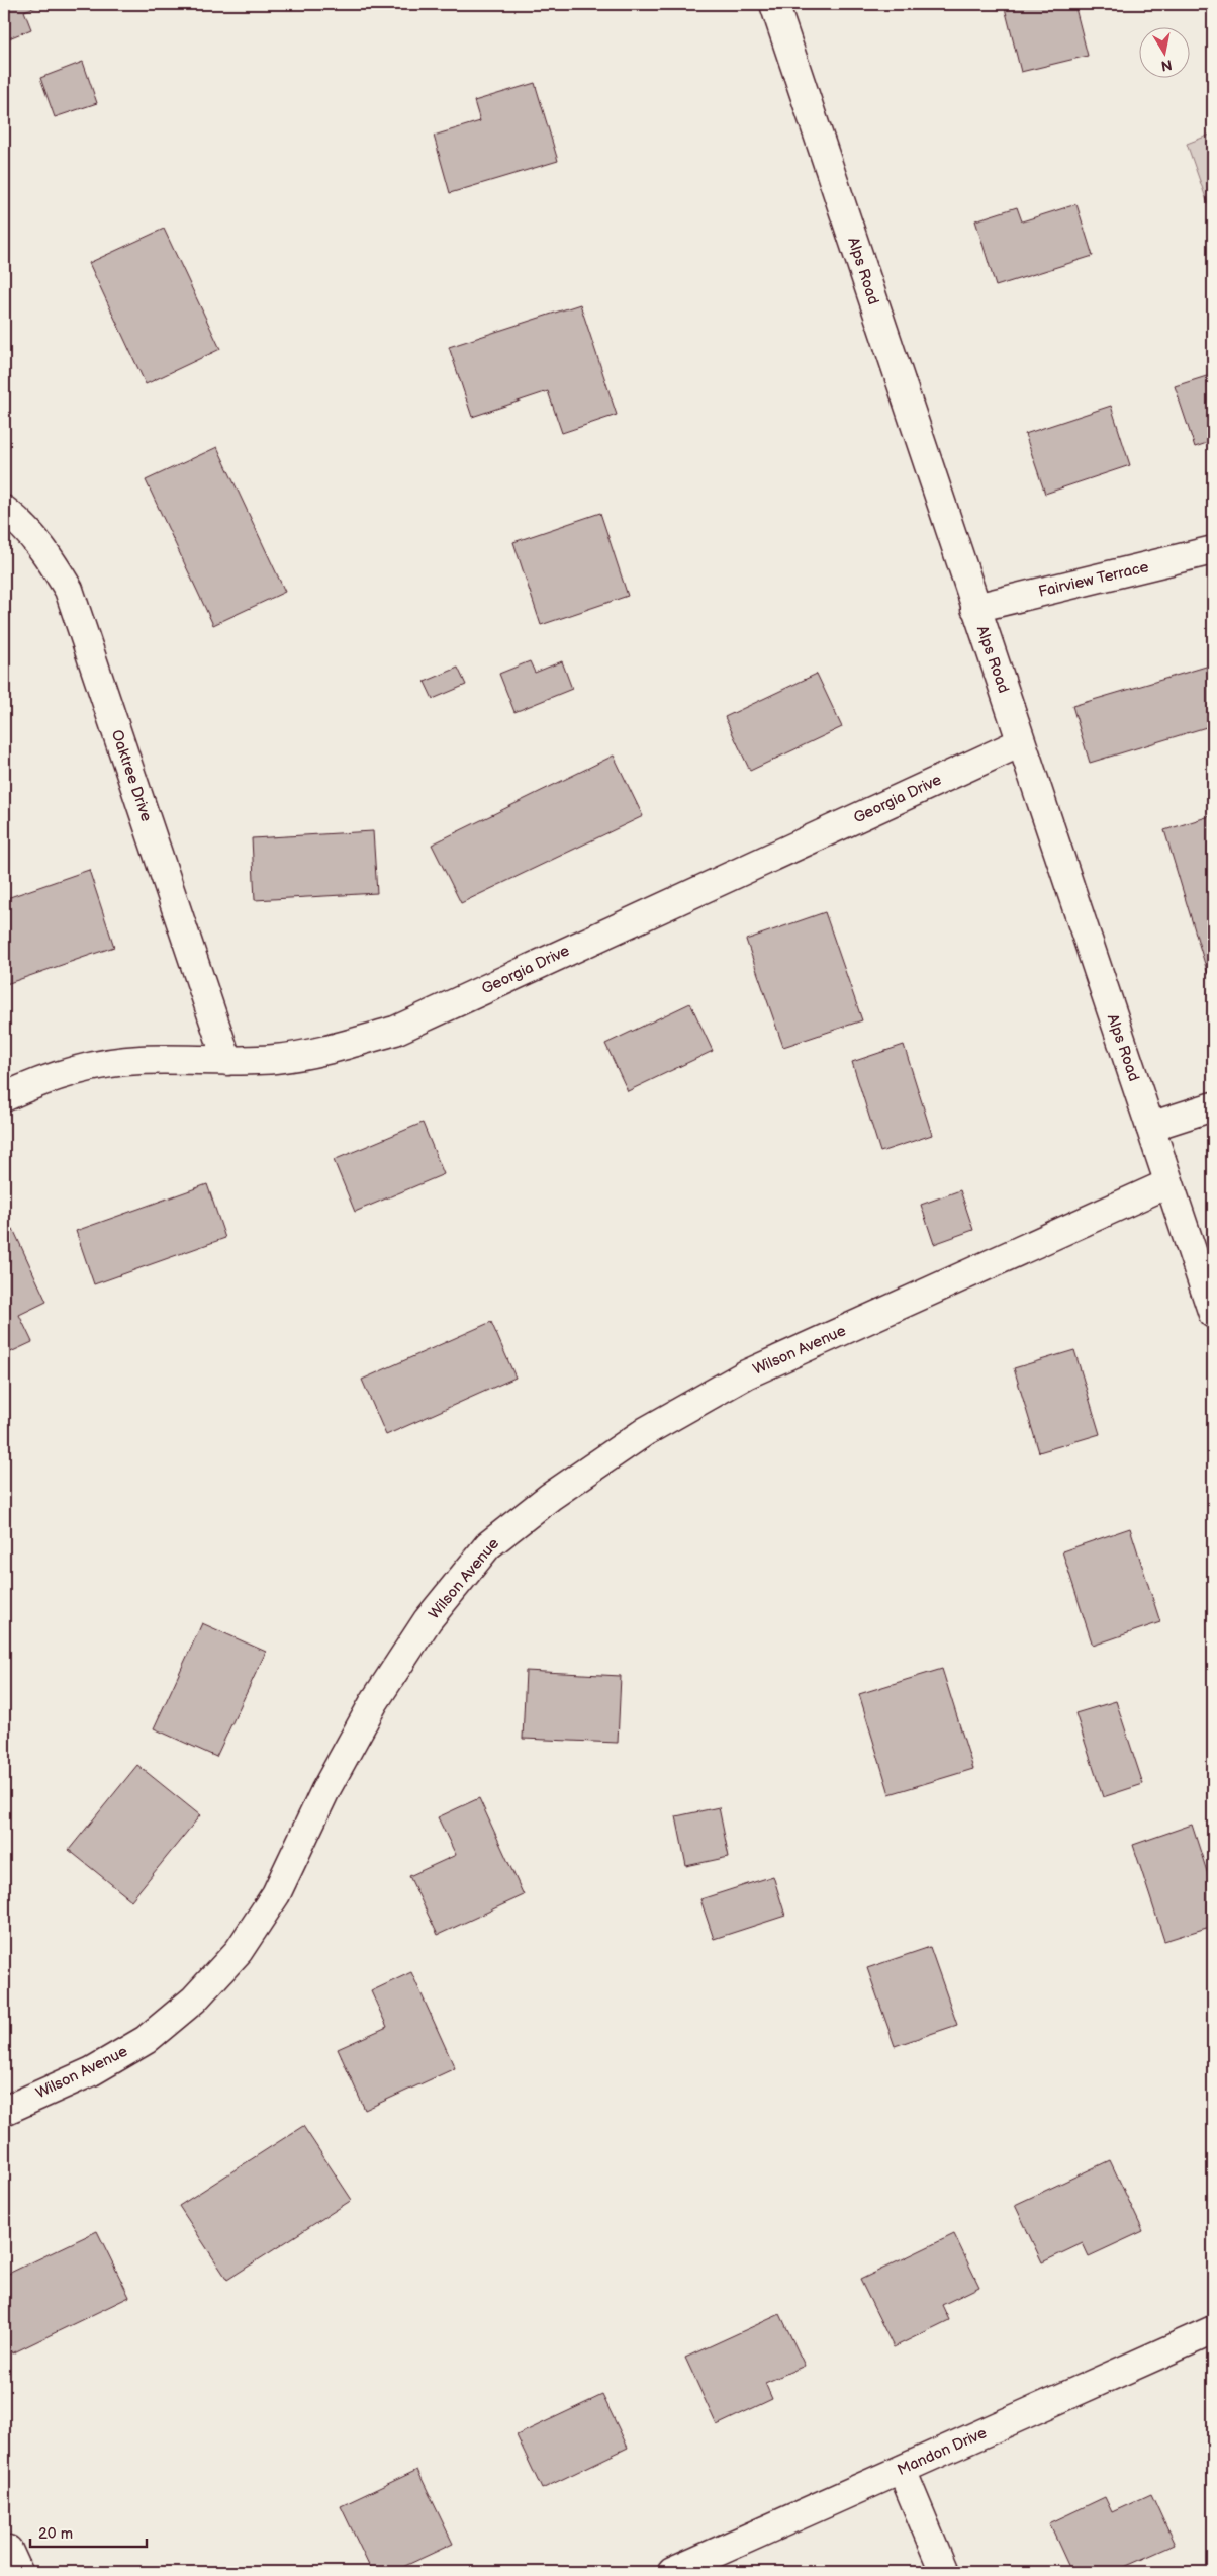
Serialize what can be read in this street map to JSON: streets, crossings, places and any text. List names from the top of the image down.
{
  "streets": {
    "street": [
      "Alps Road",
      "Fairview Terrace",
      "Oaktree Drive",
      "Georgia Drive",
      "Wilson Avenue",
      "Mandon Drive"
    ]
  },
  "crossings": [
    ["Alps Road", "Fairview Terrace"],
    ["Alps Road", "Georgia Drive"],
    ["Alps Road", "Wilson Avenue"],
    ["Oaktree Drive", "Georgia Drive"]
  ],
  "scale_bar": "20 m",
  "north": "bottom"
}
